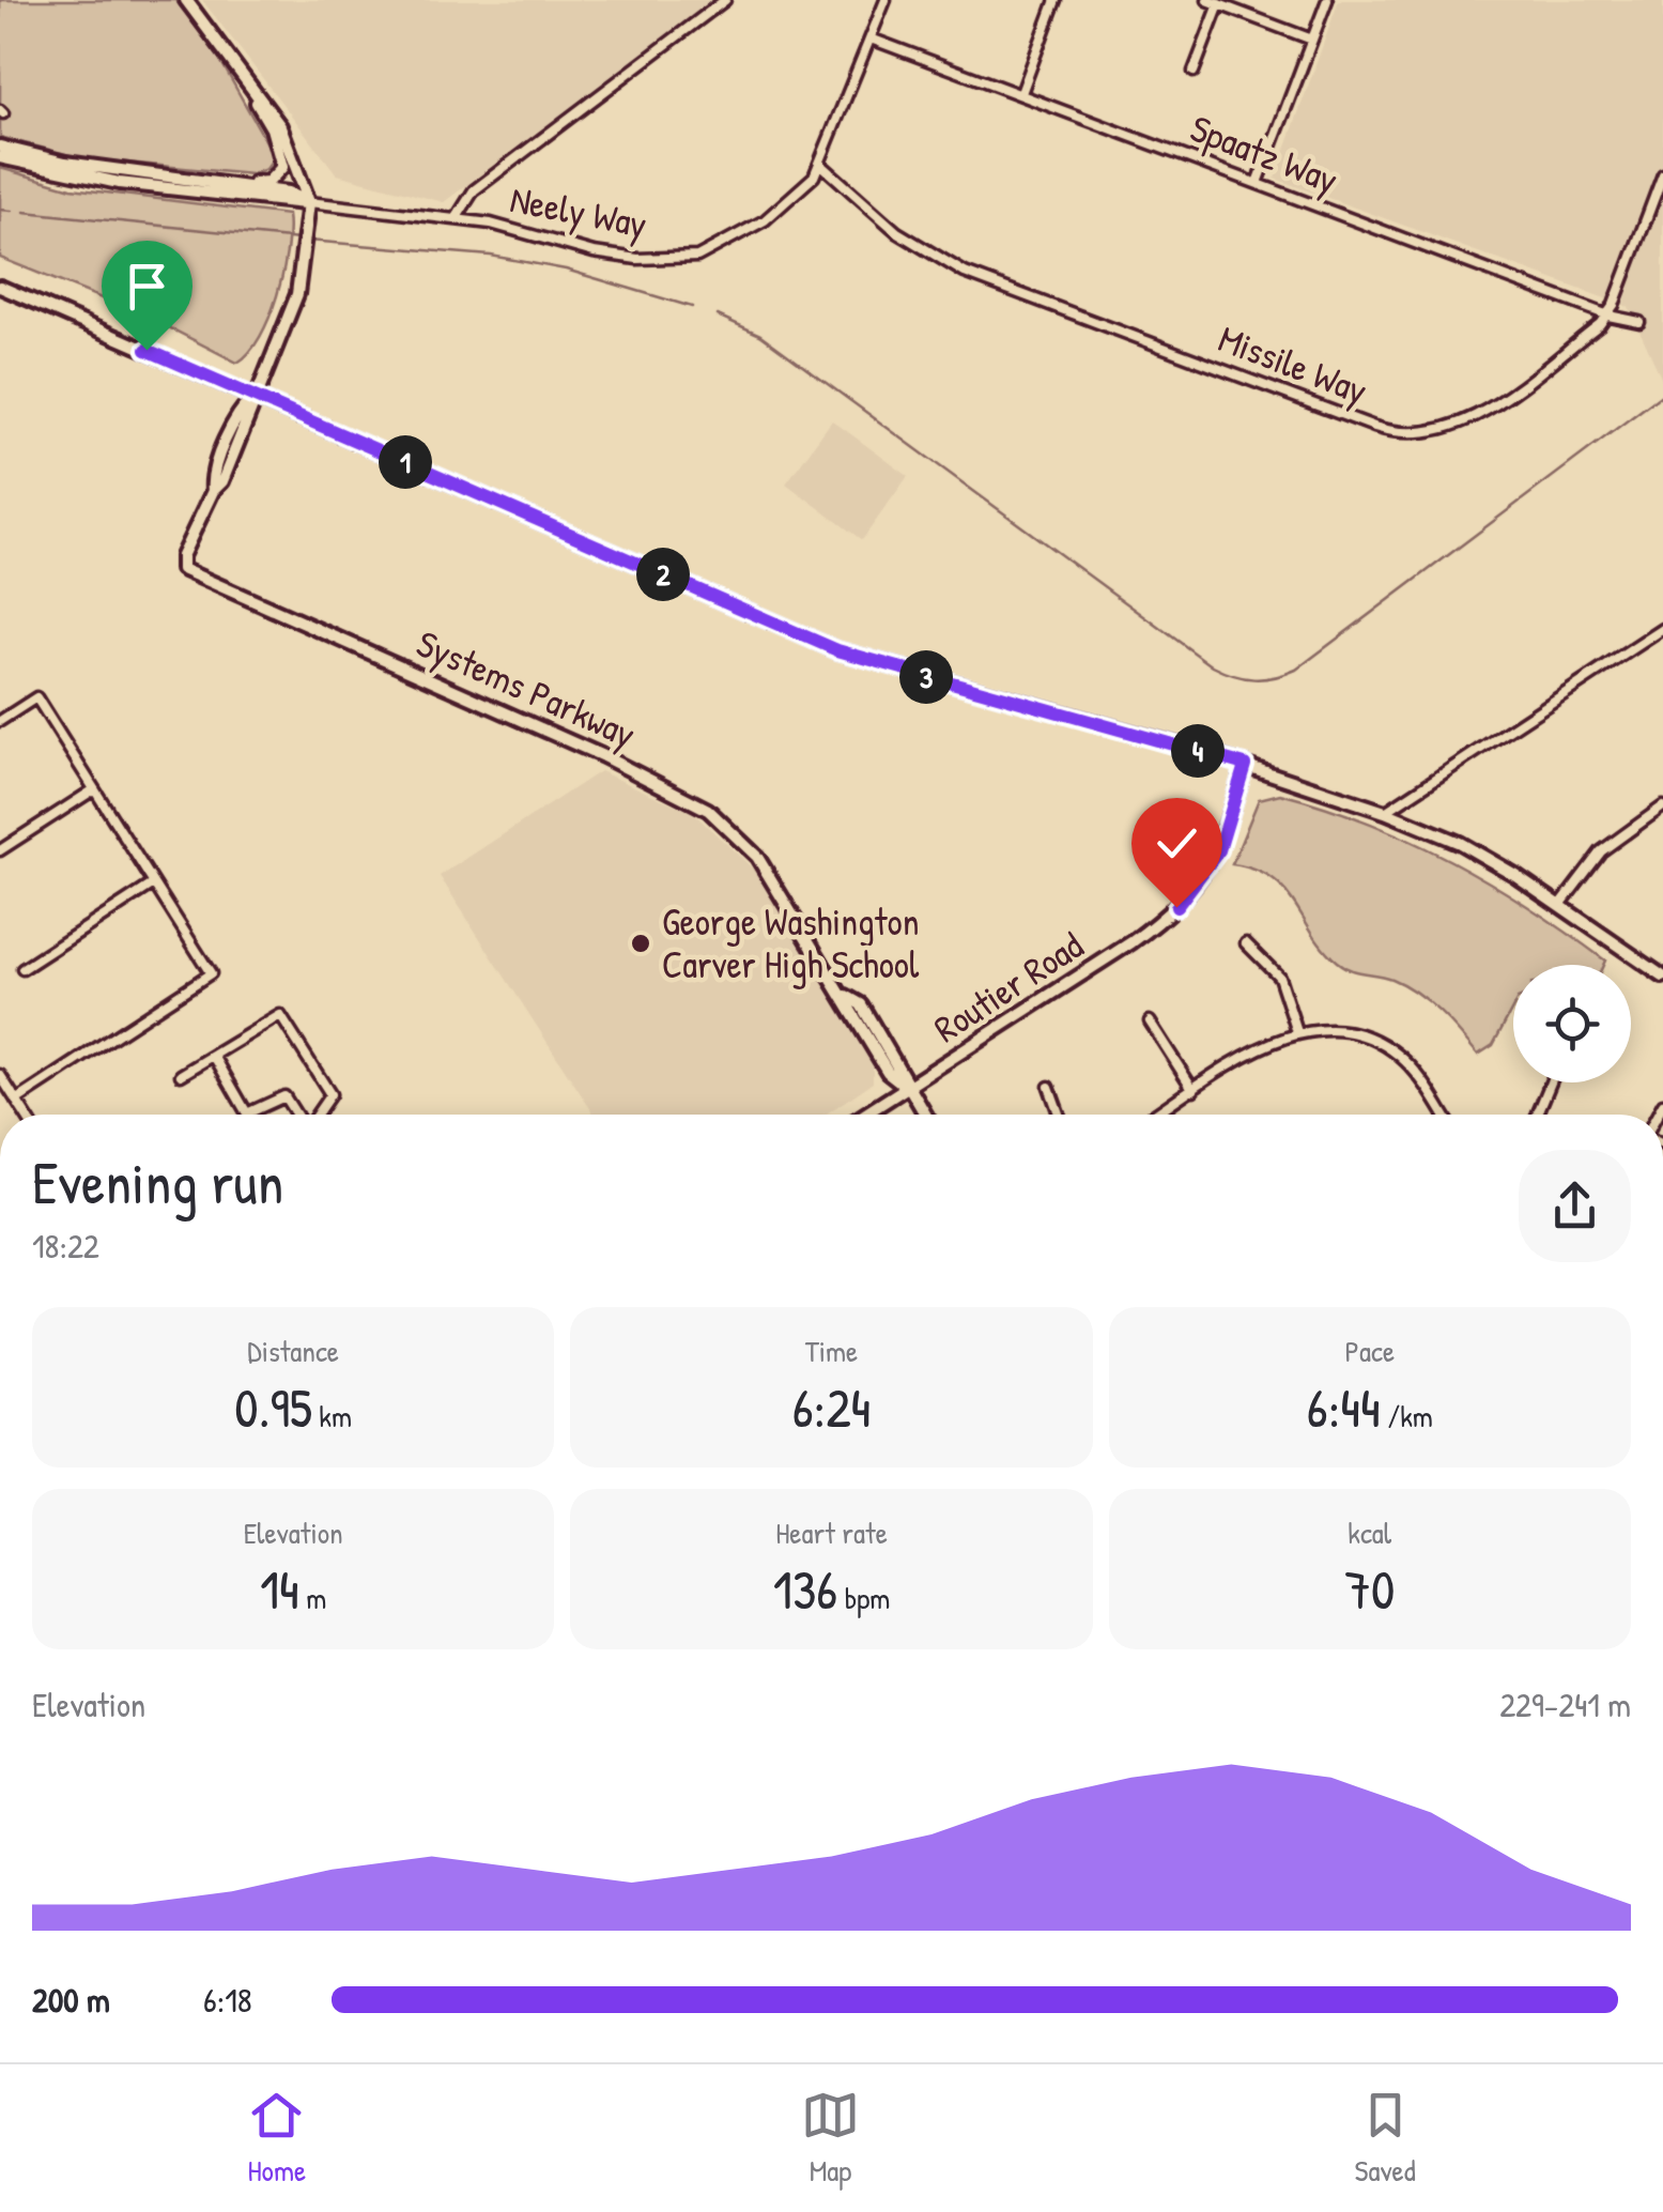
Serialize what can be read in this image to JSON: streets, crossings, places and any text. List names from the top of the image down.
{
  "streets": {
    "street": [
      "Spaatz Way",
      "Neely Way",
      "Missile Way",
      "Systems Parkway",
      "Routier Road"
    ]
  },
  "crossings": [
    ["Spaatz Way", "Neely Way"],
    ["Spaatz Way", "Missile Way"],
    ["Neely Way", "Missile Way"],
    ["Neely Way", "Systems Parkway"],
    ["Systems Parkway", "Routier Road"]
  ],
  "places": ["George Washington Carver High School"],
  "page": {
    "pins": [
      "1",
      "2",
      "3",
      "4"
    ],
    "heading": ["Evening run", "18:22"],
    "stats": [
      ["Distance", "0.95 km"],
      ["Time", "6:24"],
      ["Pace", "6:44 /km"],
      ["Elevation", "14 m"],
      ["Heart rate", "136 bpm"],
      ["kcal", "70"]
    ],
    "chart": ["Elevation", "229–241 m"],
    "list": [
      {
        "name": "200 m",
        "note": "6:18"
      }
    ],
    "tabs": ["Home", "Map", "Saved"]
  }
}
